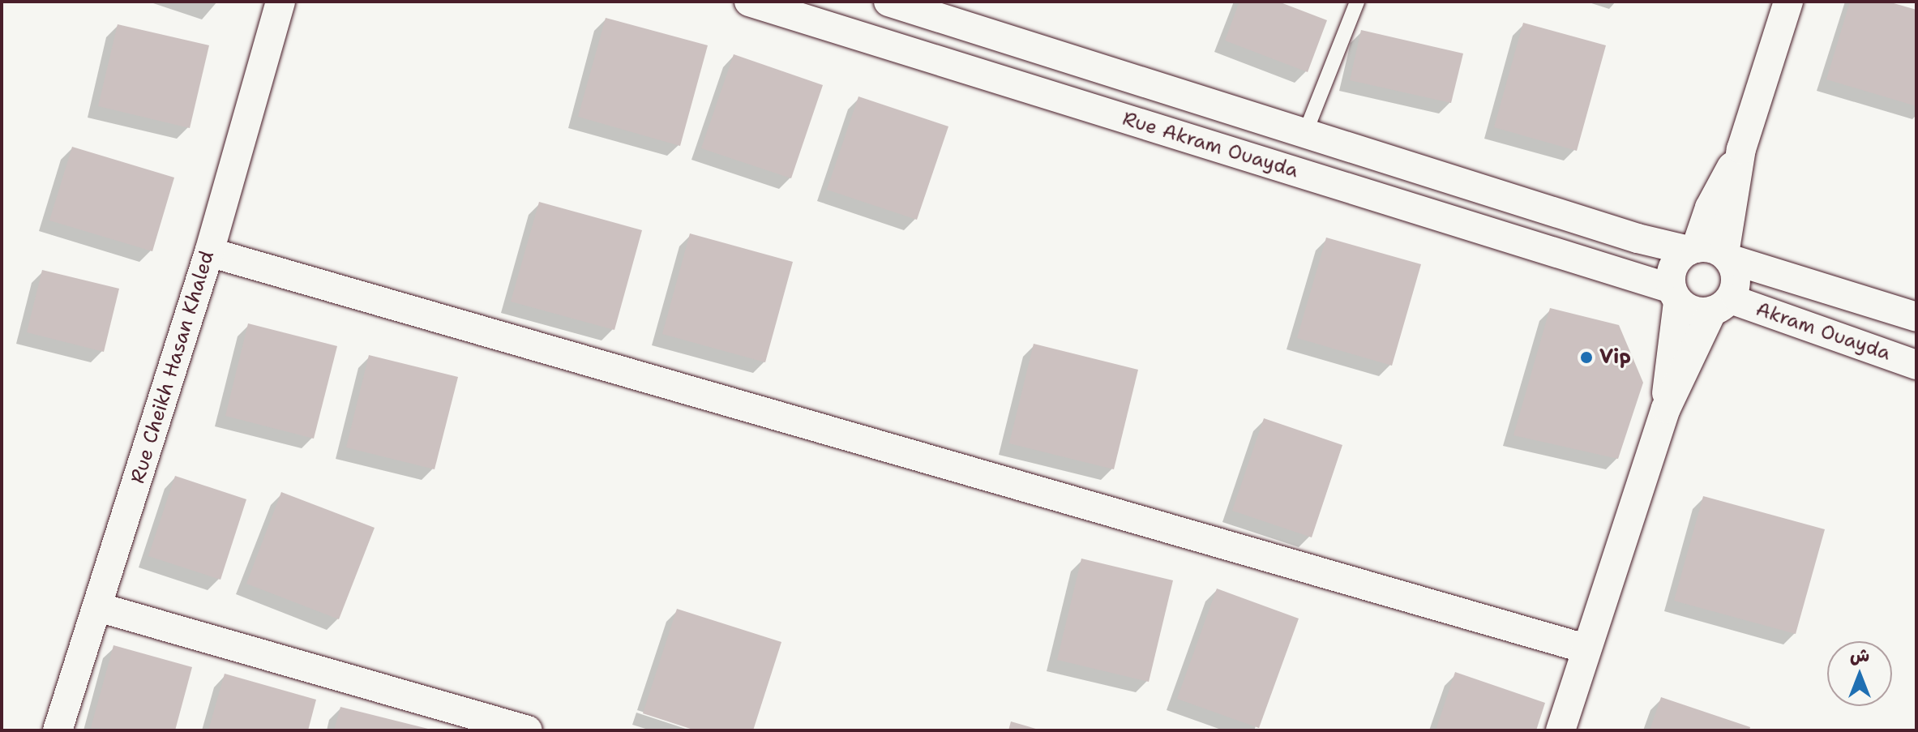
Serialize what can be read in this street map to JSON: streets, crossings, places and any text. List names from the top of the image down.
{
  "streets": {
    "street": ["Rue Akram Ouayda", "Akram Ouayda", "Rue Cheikh Hasan Khaled"]
  },
  "crossings": [
    ["Rue Akram Ouayda", "Akram Ouayda"]
  ],
  "places": ["Vip"],
  "north": "top"
}
